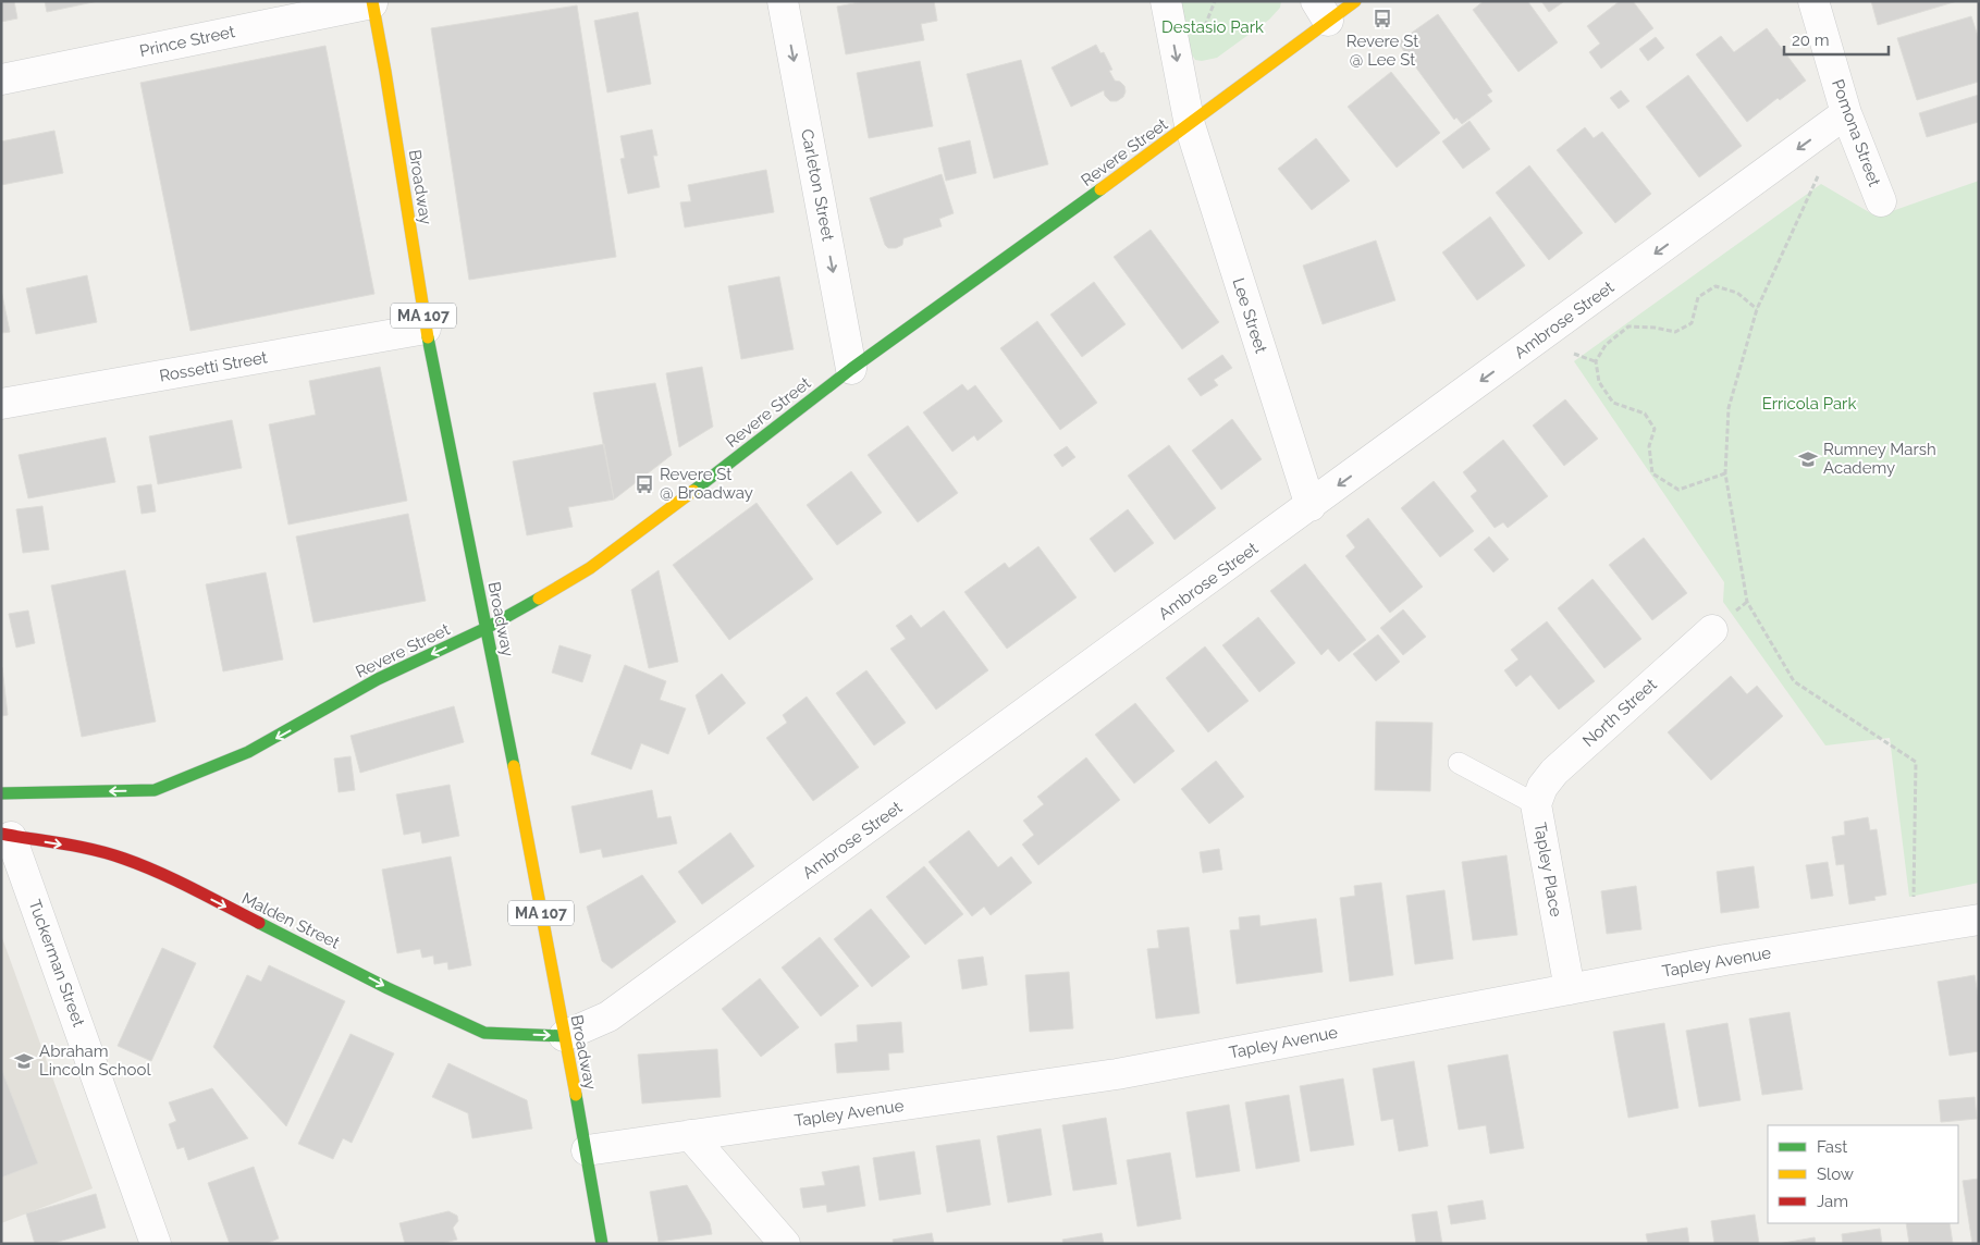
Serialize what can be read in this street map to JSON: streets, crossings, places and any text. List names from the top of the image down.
{
  "streets": {
    "street": [
      "Prince Street",
      "Pomona Street",
      "Revere Street",
      "Carleton Street",
      "Broadway",
      "MA 107",
      "Lee Street",
      "Ambrose Street",
      "Rossetti Street",
      "North Street",
      "Tapley Place",
      "Malden Street",
      "Tapley Avenue",
      "Tuckerman Street"
    ]
  },
  "crossings": [
    ["Prince Street", "Broadway"],
    ["Pomona Street", "Ambrose Street"],
    ["Revere Street", "Carleton Street"],
    ["Revere Street", "Broadway"],
    ["Revere Street", "Lee Street"],
    ["Broadway", "Ambrose Street"],
    ["Broadway", "Rossetti Street"],
    ["Broadway", "Malden Street"],
    ["Broadway", "Tapley Avenue"],
    ["Lee Street", "Ambrose Street"],
    ["Ambrose Street", "Malden Street"],
    ["North Street", "Tapley Place"],
    ["Tapley Place", "Tapley Avenue"],
    ["Malden Street", "Tuckerman Street"]
  ],
  "one_way": ["Carleton Street", "Ambrose Street", "Malden Street"],
  "parks": ["Destasio Park", "Erricola Park"],
  "places": {
    "bus stop": ["Revere St @ Lee St", "Revere St @ Broadway"],
    "school or university": ["Rumney Marsh Academy", "Abraham Lincoln School"]
  },
  "legend": ["Fast", "Slow", "Jam"],
  "scale_bar": "20 m"
}
